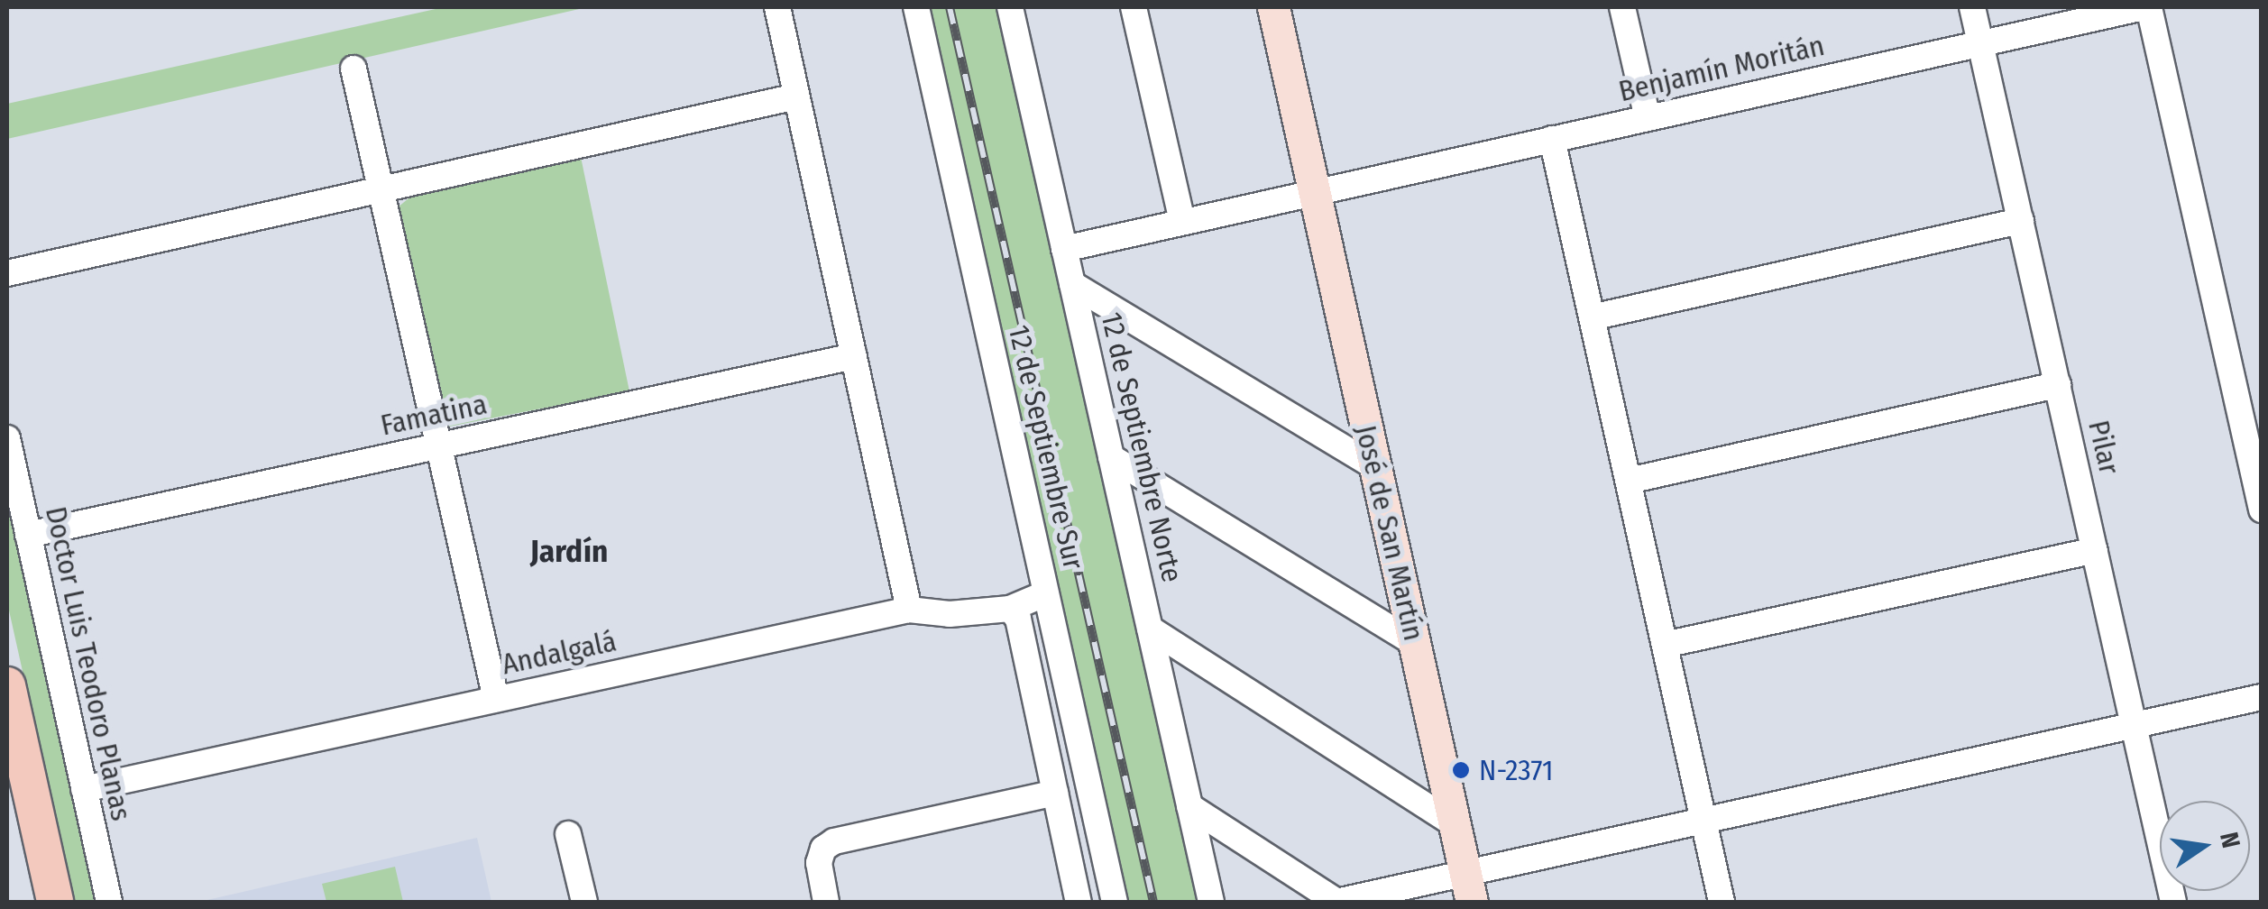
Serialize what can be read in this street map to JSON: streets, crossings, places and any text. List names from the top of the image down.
{
  "streets": {
    "main road": ["José de San Martín"],
    "street": [
      "Benjamín Moritán",
      "Famatina",
      "12 de Septiembre Sur",
      "12 de Septiembre Norte",
      "Pilar",
      "Andalgalá",
      "Doctor Luis Teodoro Planas"
    ]
  },
  "crossings": [
    ["Benjamín Moritán", "Pilar"],
    ["Benjamín Moritán", "José de San Martín"],
    ["Famatina", "Doctor Luis Teodoro Planas"],
    ["12 de Septiembre Sur", "Andalgalá"],
    ["Andalgalá", "Doctor Luis Teodoro Planas"]
  ],
  "districts": ["Jardín"],
  "places": ["N-2371"],
  "north": "right"
}
